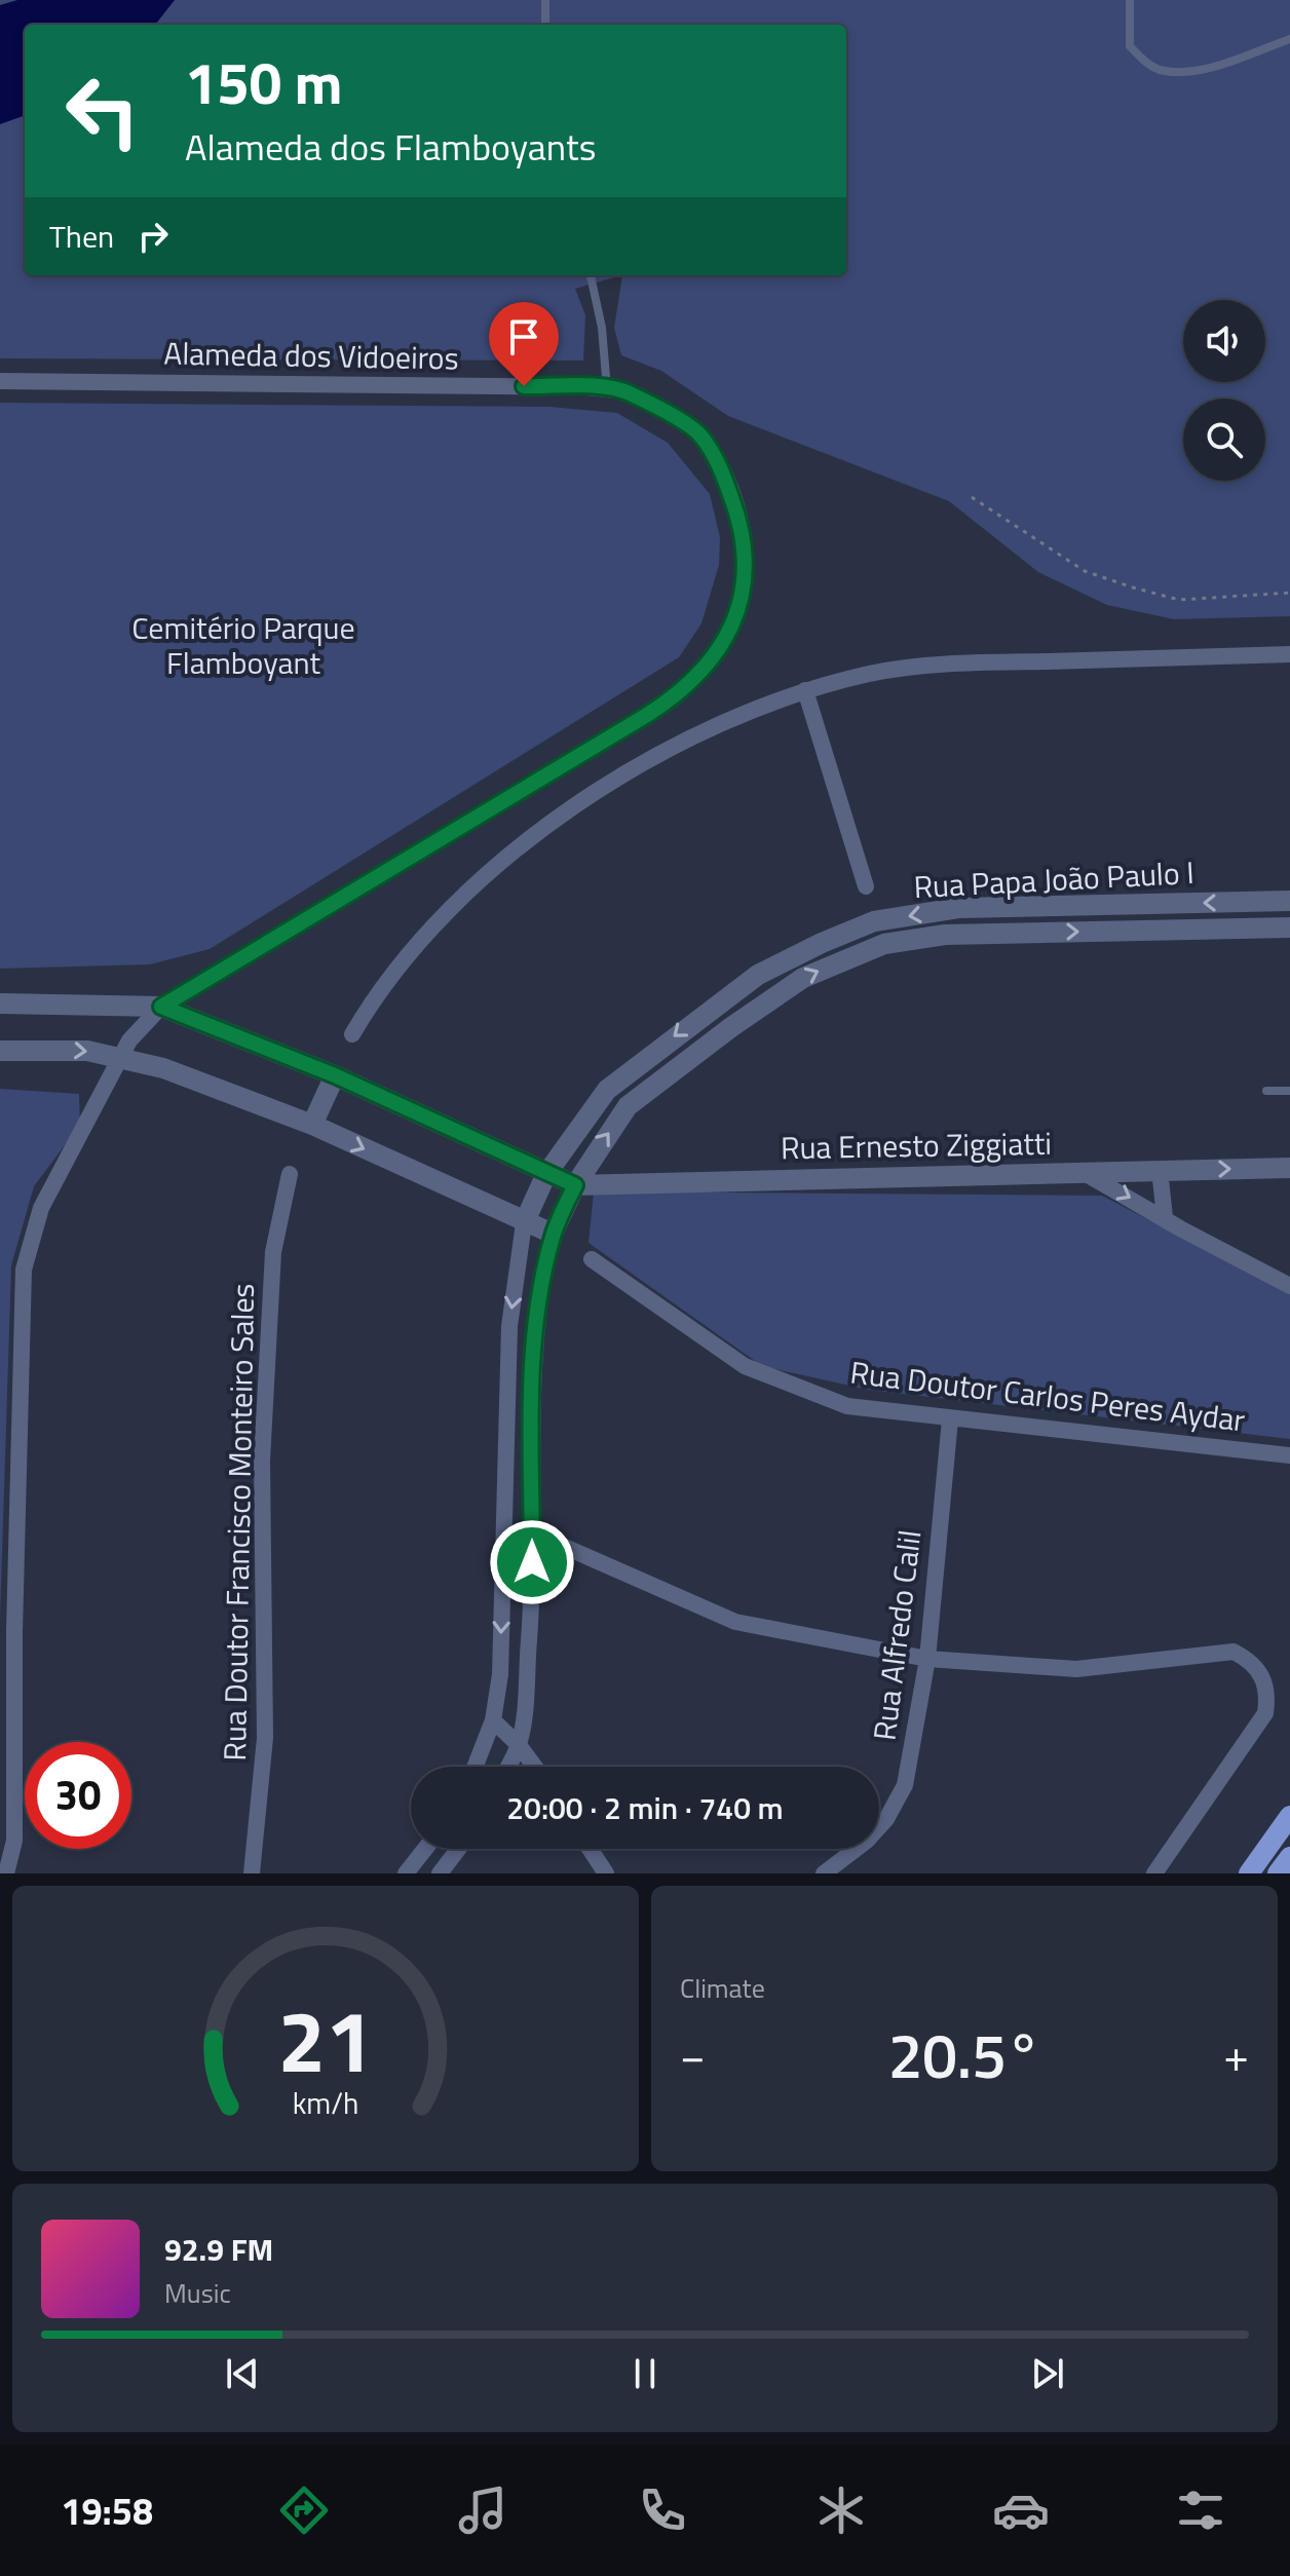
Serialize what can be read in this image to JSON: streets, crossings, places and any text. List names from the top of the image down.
{
  "streets": {
    "street": [
      "Alameda dos Vidoeiros",
      "Rua Papa João Paulo I",
      "Rua Ernesto Ziggiatti",
      "Rua Doutor Carlos Peres Aydar",
      "Rua Doutor Francisco Monteiro Sales",
      "Rua Alfredo Calil"
    ]
  },
  "crossings": [
    ["Alameda dos Vidoeiros", "Rua Ernesto Ziggiatti"],
    ["Rua Papa João Paulo I", "Rua Ernesto Ziggiatti"],
    ["Rua Doutor Carlos Peres Aydar", "Rua Alfredo Calil"]
  ],
  "parks": ["Cemitério Parque Flamboyant"],
  "page": {
    "turn": ["150 m", "Alameda dos Flamboyants"],
    "then": "Then",
    "limit": "30",
    "trip": "20:00 · 2 min · 740 m",
    "tile": "Climate",
    "heat": ["−", "20.5°", "+"],
    "song": ["92.9 FM", "Music"],
    "tabs": "19:58",
    "gauge": ["21", "km/h"]
  }
}
